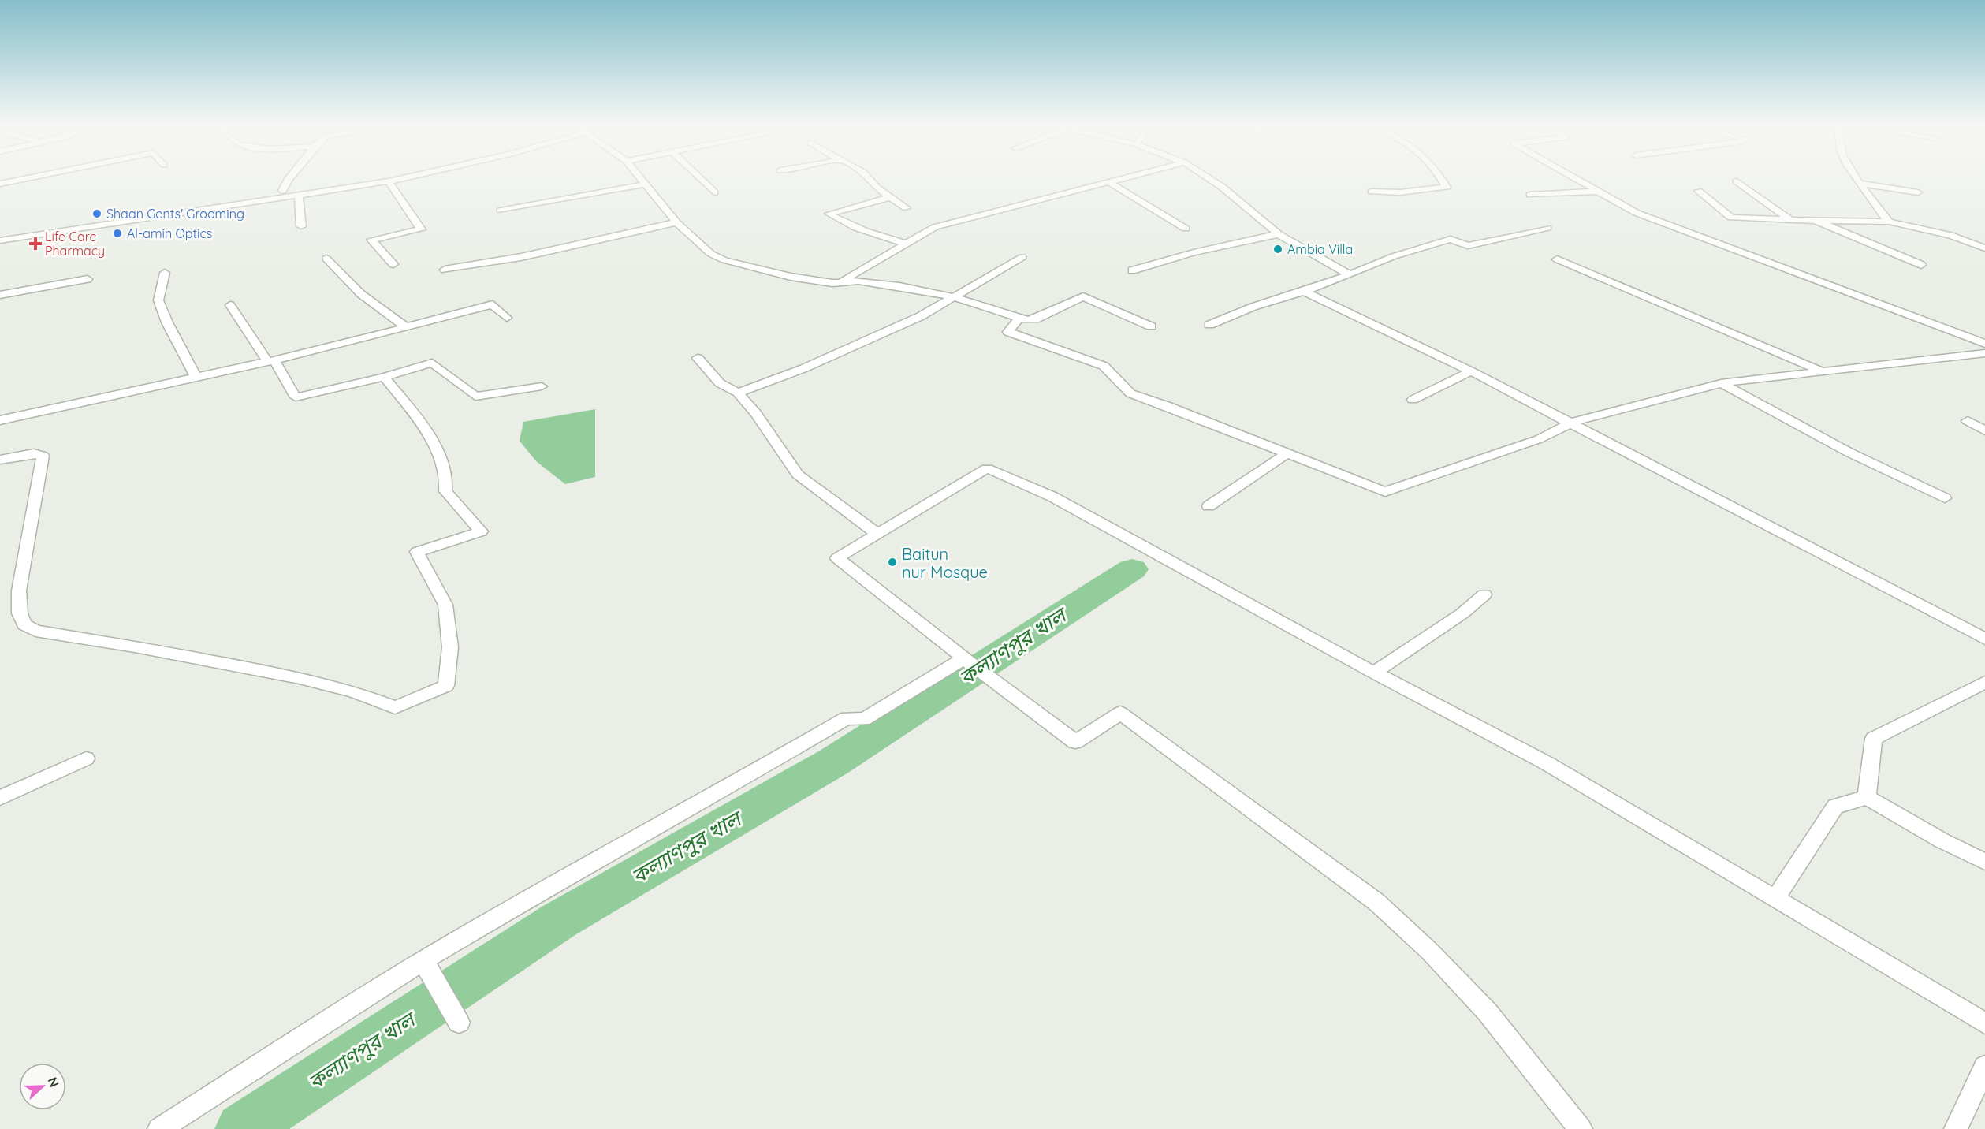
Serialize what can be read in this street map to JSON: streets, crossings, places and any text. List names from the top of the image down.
{
  "water": ["কল্যাণপুর খাল"],
  "places": {
    "other": [
      "Shaan Gents' Grooming",
      "Al-amin Optics",
      "Ambia Villa",
      "Baitun nur Mosque"
    ],
    "health": ["Life Care Pharmacy"]
  },
  "north": "right"
}
